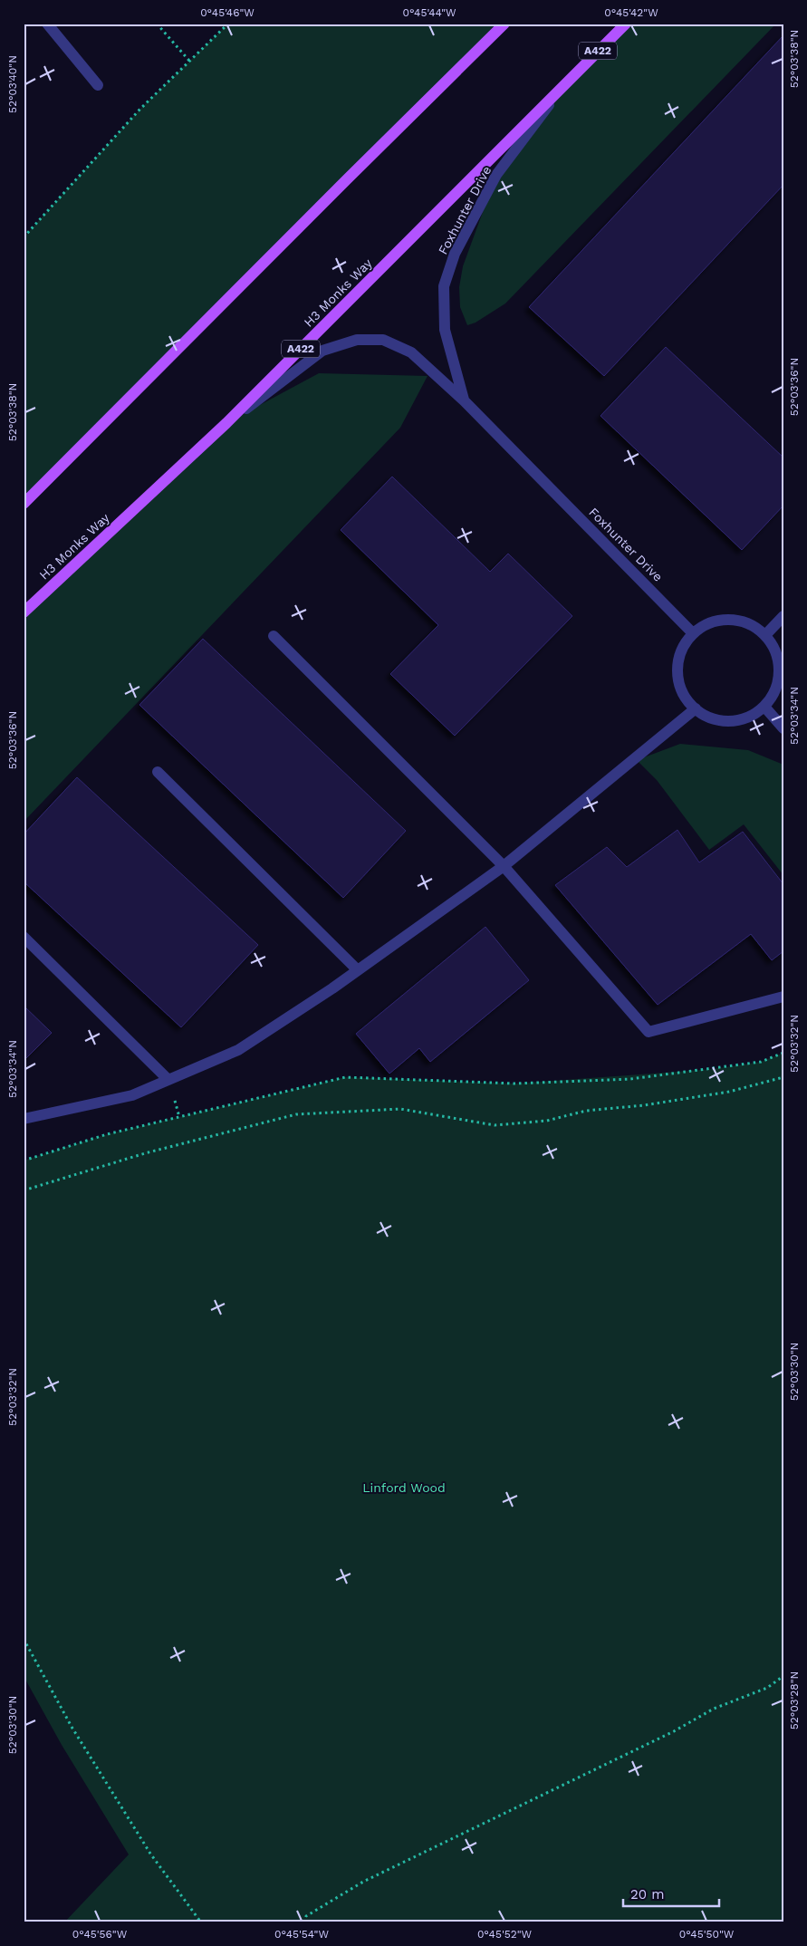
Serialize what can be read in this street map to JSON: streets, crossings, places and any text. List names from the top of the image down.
{
  "streets": {
    "main road": ["A422", "H3 Monks Way"],
    "street": ["Foxhunter Drive"]
  },
  "crossings": [
    ["Foxhunter Drive", "H3 Monks Way"]
  ],
  "parks": ["Linford Wood"],
  "scale_bar": "20 m",
  "coordinates": [
    "0°45'46\"W",
    "0°45'44\"W",
    "0°45'42\"W",
    "52°03'38\"N",
    "52°03'40\"N",
    "52°03'36\"N",
    "52°03'34\"N",
    "52°03'32\"N",
    "52°03'30\"N",
    "52°03'28\"N",
    "0°45'56\"W",
    "0°45'54\"W",
    "0°45'52\"W",
    "0°45'50\"W"
  ]
}
